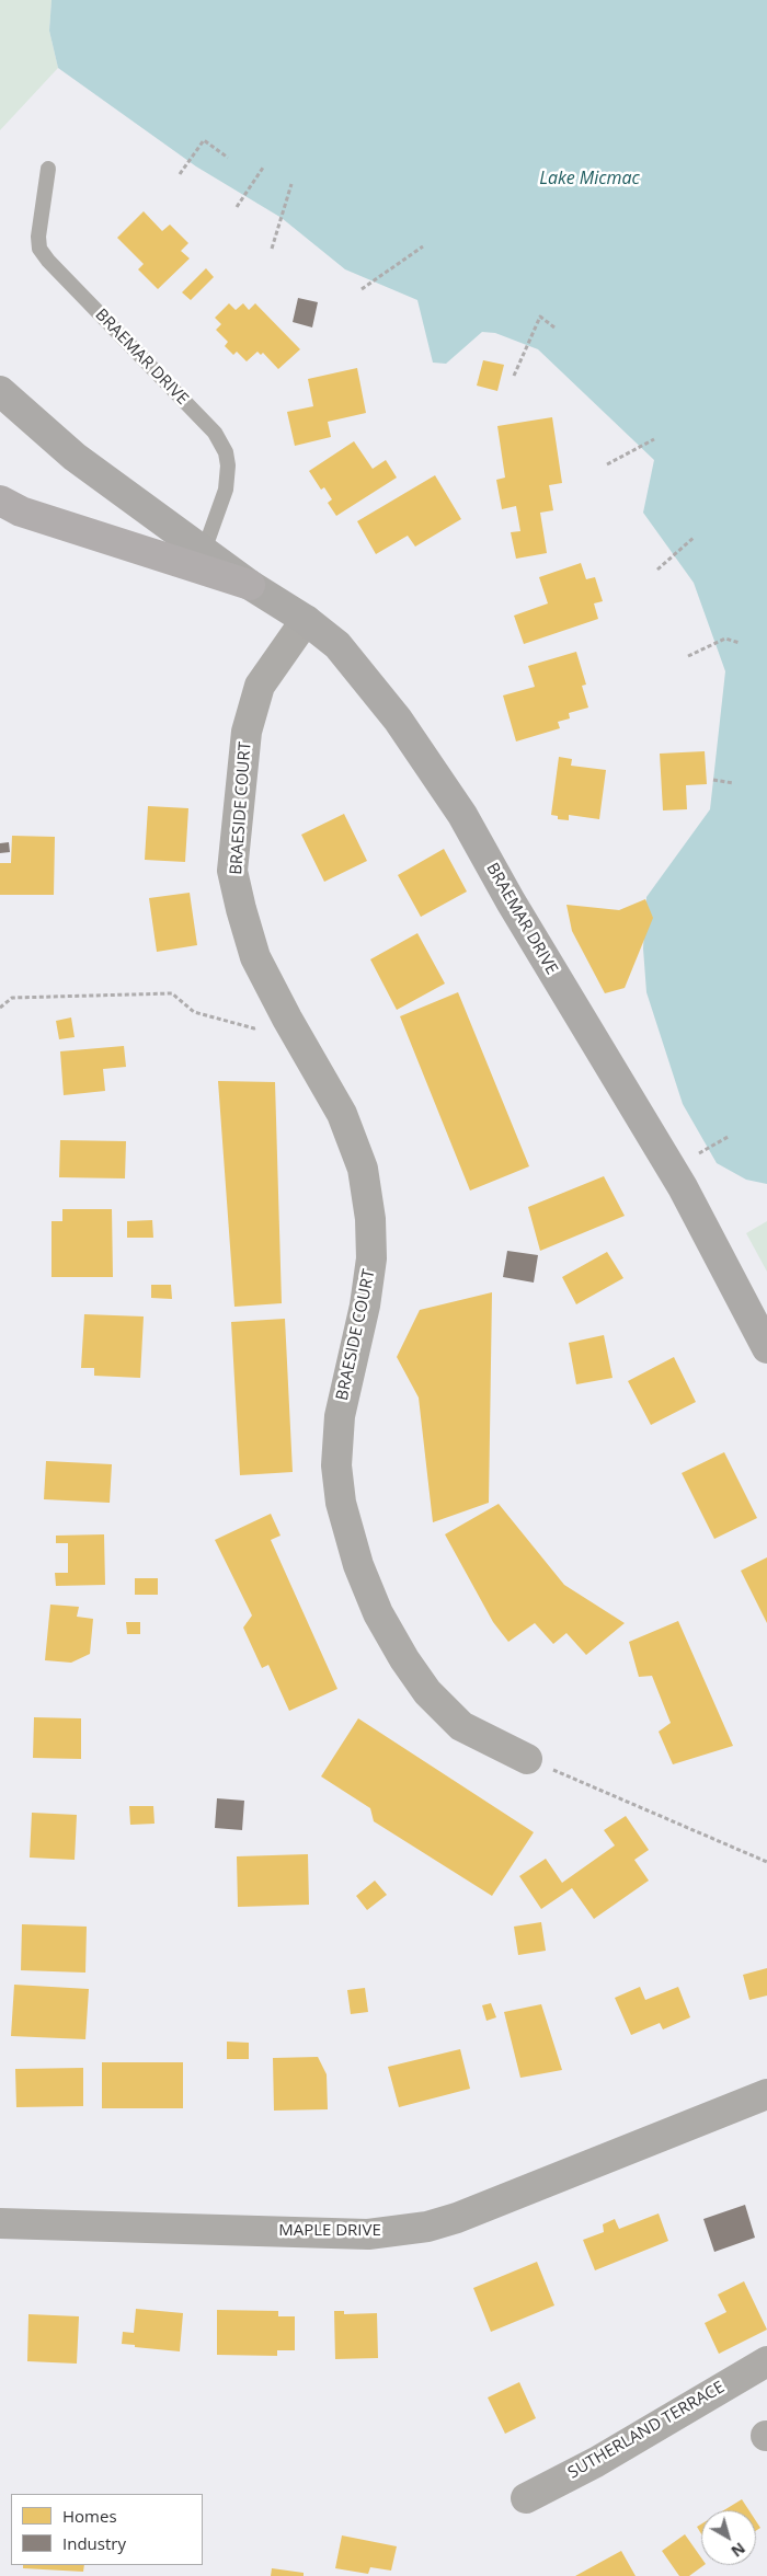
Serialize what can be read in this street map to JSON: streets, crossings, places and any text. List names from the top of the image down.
{
  "streets": {
    "main road": ["BRAEMAR DRIVE"],
    "street": ["BRAESIDE COURT", "MAPLE DRIVE", "SUTHERLAND TERRACE"]
  },
  "crossings": [
    ["BRAEMAR DRIVE", "BRAESIDE COURT"]
  ],
  "water": ["Lake Micmac"],
  "legend": ["Homes", "Industry"],
  "north": "bottom right"
}
